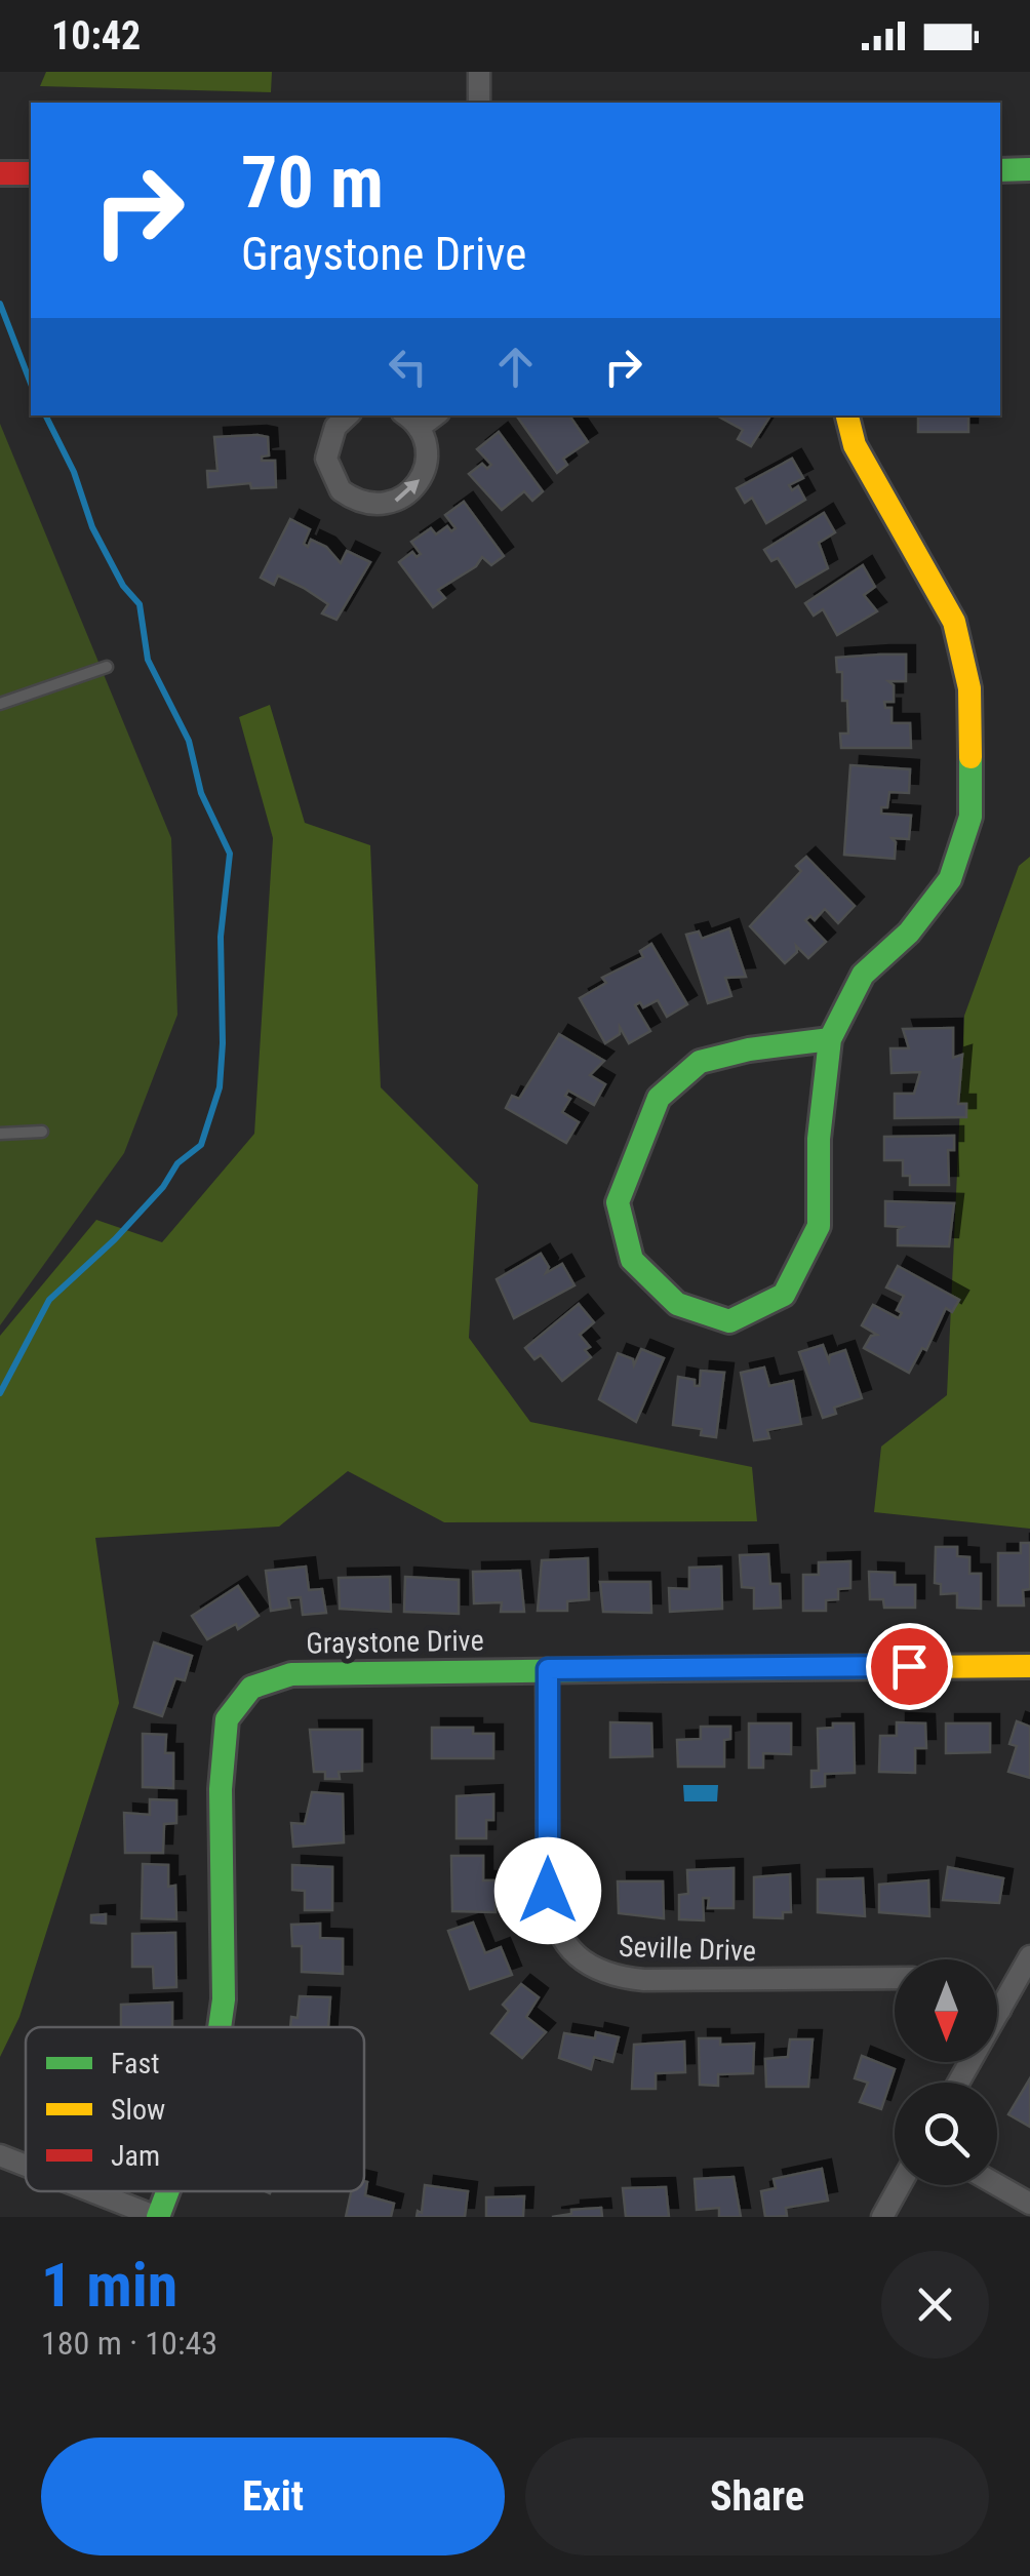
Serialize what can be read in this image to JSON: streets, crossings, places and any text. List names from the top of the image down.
{
  "streets": {
    "street": ["Graystone Drive", "Seville Drive"]
  },
  "crossings": [
    ["Graystone Drive", "Seville Drive"]
  ],
  "legend": ["Fast", "Slow", "Jam"],
  "north": "bottom",
  "page": {
    "status": "10:42",
    "turn": ["70 m", "Graystone Drive"],
    "heading": ["1 min", "180 m · 10:43"],
    "buttons": ["Exit", "Share"]
  }
}
